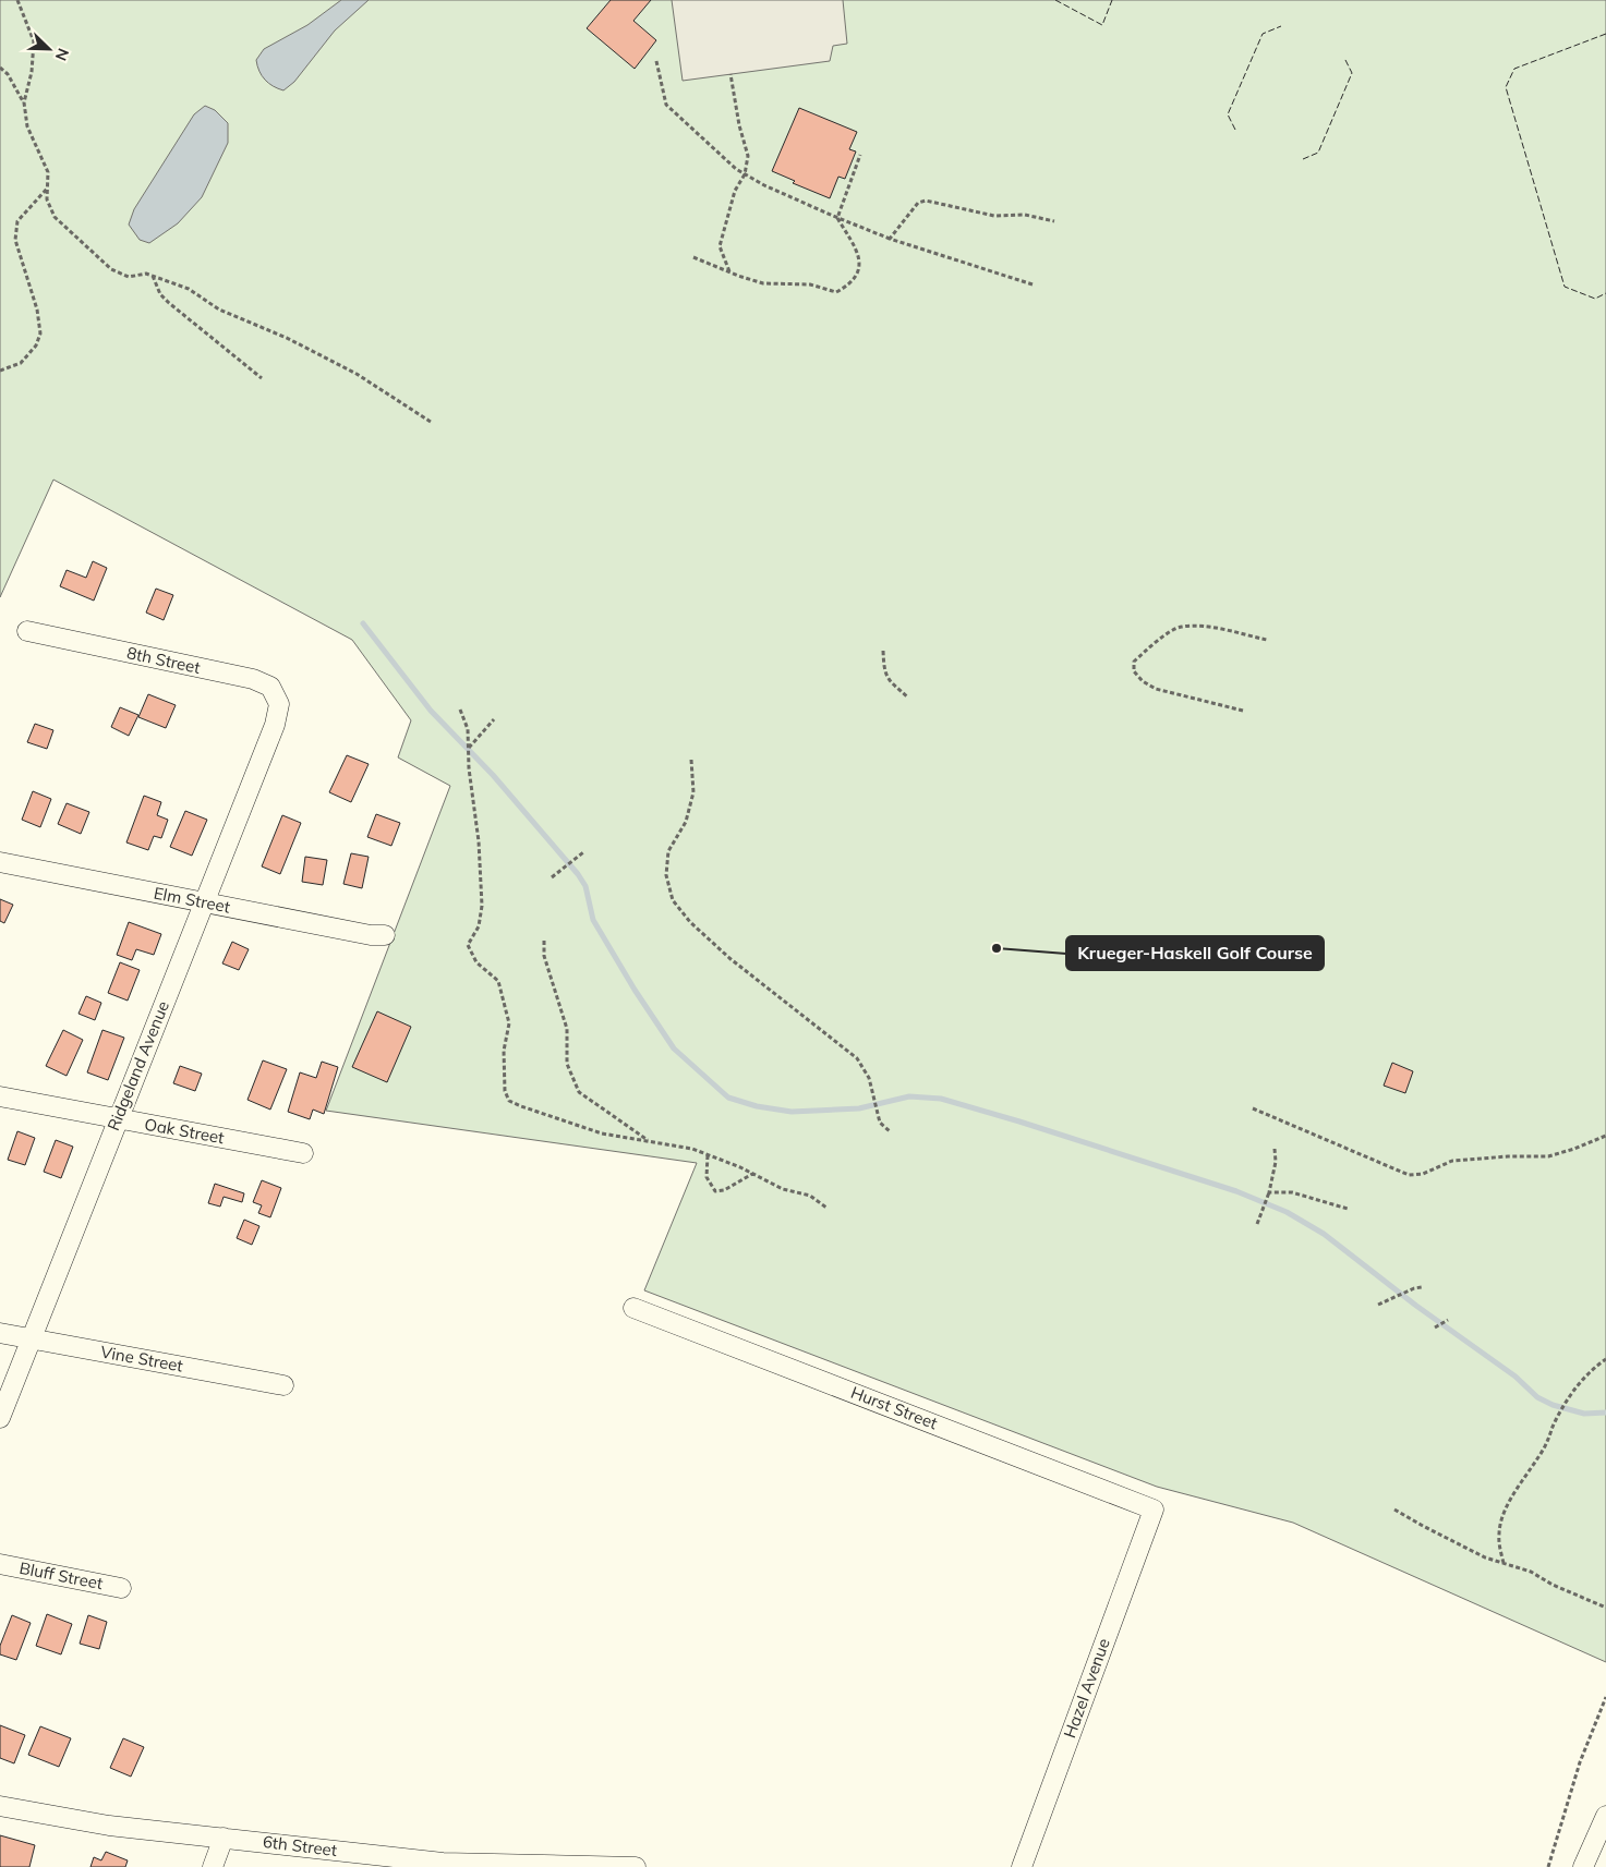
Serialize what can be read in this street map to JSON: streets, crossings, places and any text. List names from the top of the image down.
{
  "streets": {
    "street": [
      "8th Street",
      "Elm Street",
      "Ridgeland Avenue",
      "Oak Street",
      "Vine Street",
      "Hurst Street",
      "Bluff Street",
      "Hazel Avenue",
      "6th Street"
    ]
  },
  "crossings": [
    ["8th Street", "Ridgeland Avenue"],
    ["Elm Street", "Ridgeland Avenue"],
    ["Ridgeland Avenue", "Oak Street"],
    ["Ridgeland Avenue", "Vine Street"],
    ["Hurst Street", "Hazel Avenue"]
  ],
  "places": ["Krueger-Haskell Golf Course"],
  "north": "bottom right"
}
